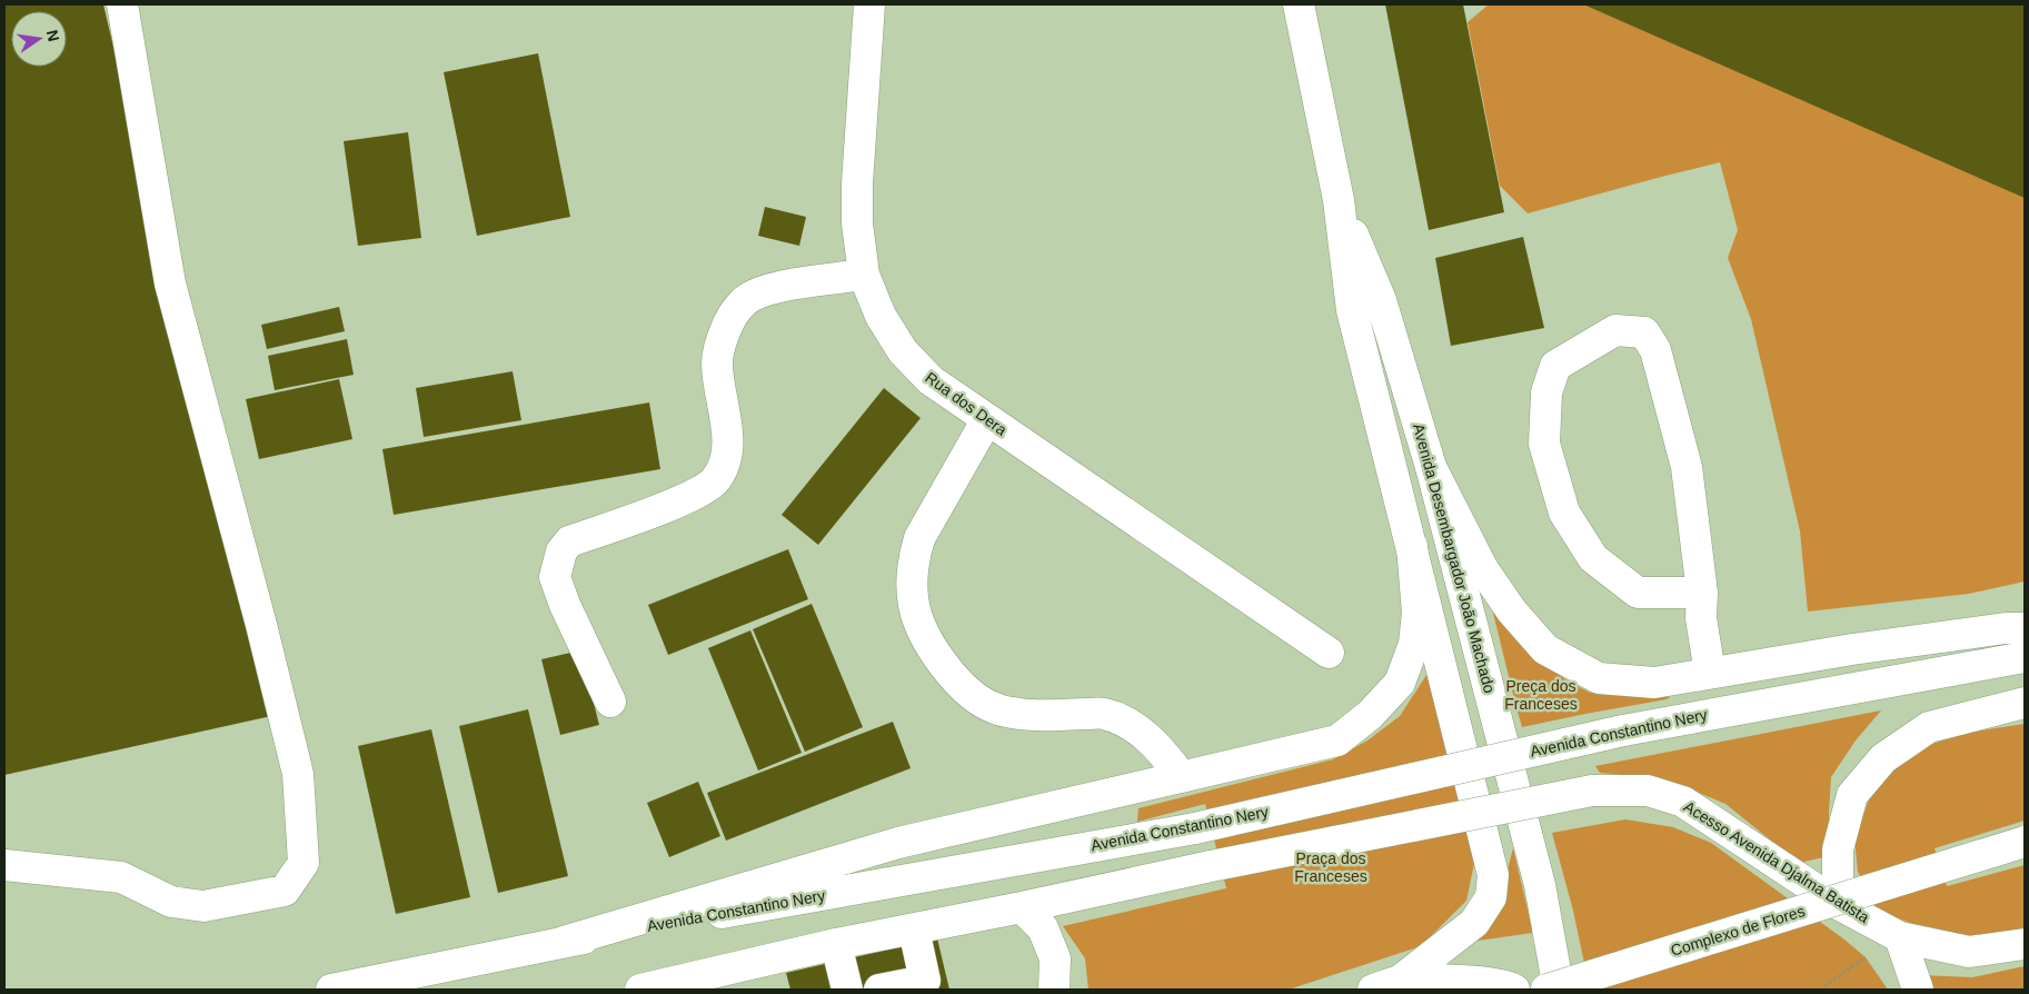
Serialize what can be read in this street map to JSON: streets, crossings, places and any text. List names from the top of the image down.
{
  "streets": {
    "main road": [
      "Rua dos Dera",
      "Avenida Desembargador João Machado",
      "Avenida Constantino Nery",
      "Acesso Avenida Djalma Batista",
      "Complexo de Flores"
    ]
  },
  "parks": ["Preça dos Franceses", "Praça dos Franceses"],
  "north": "right"
}
